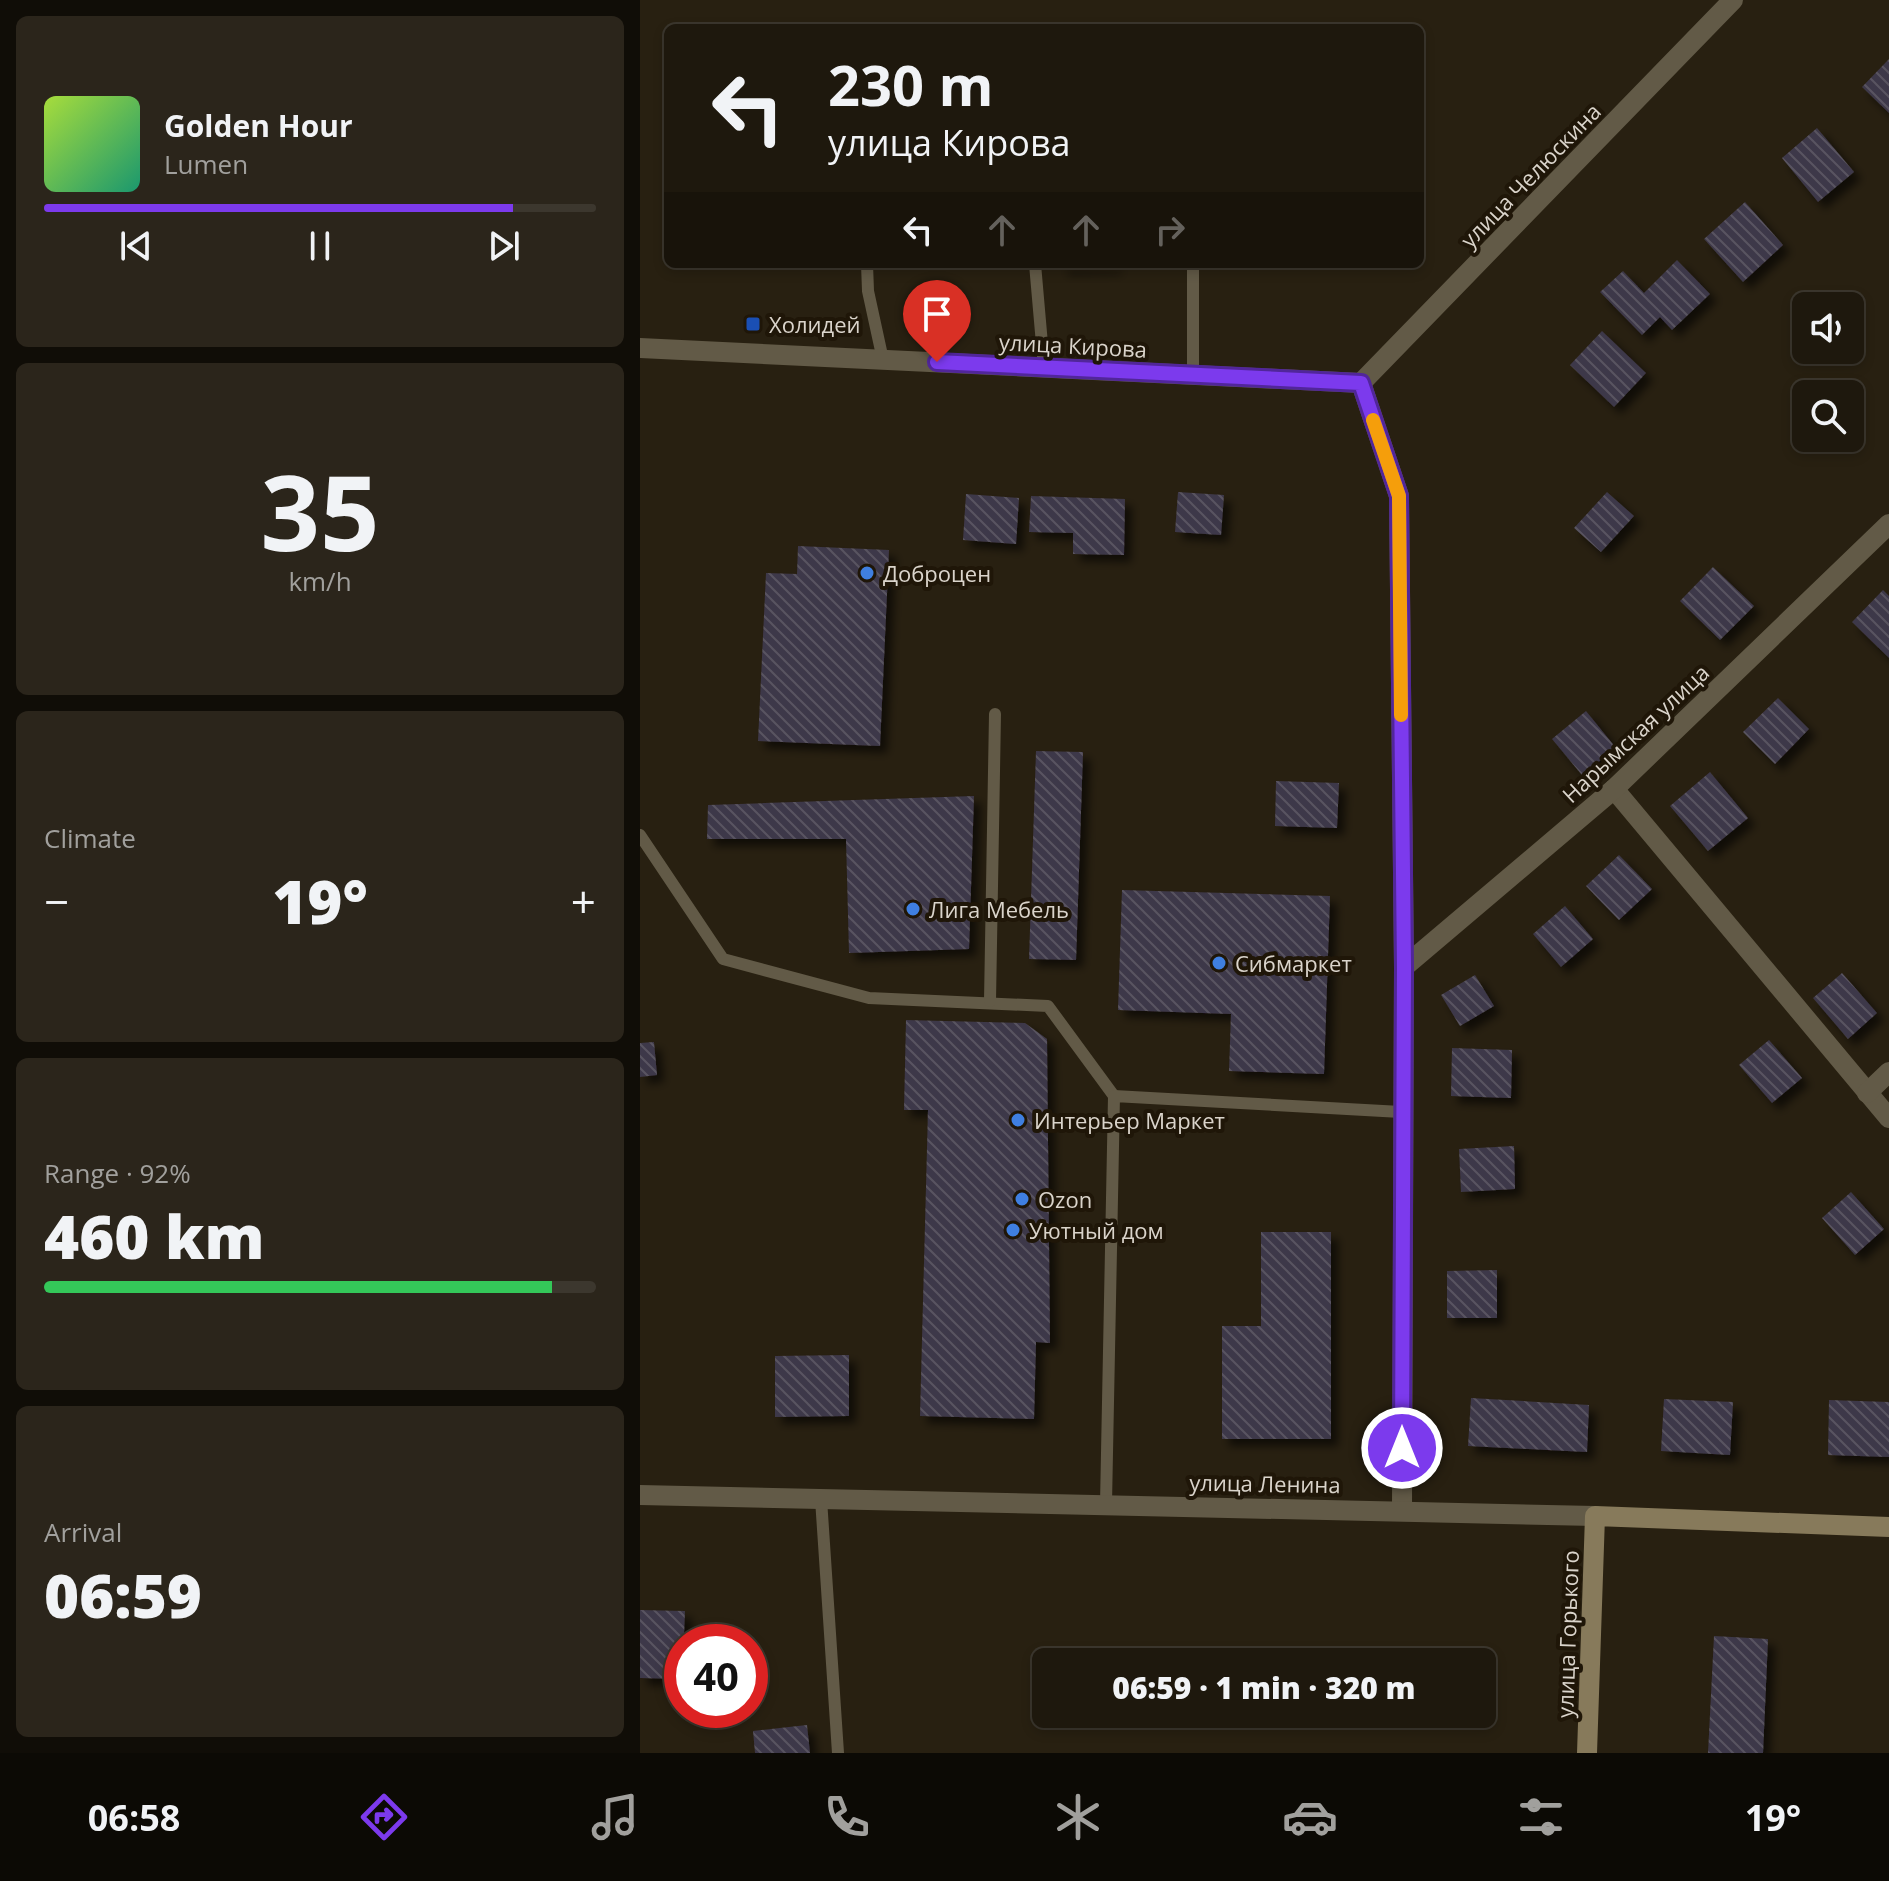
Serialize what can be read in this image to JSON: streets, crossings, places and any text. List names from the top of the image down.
{
  "streets": {
    "main road": ["улица Ленина", "улица Горького"],
    "street": ["улица Челюскина", "улица Кирова", "Нарымская улица"]
  },
  "crossings": [
    ["улица Челюскина", "улица Кирова"],
    ["улица Ленина", "улица Горького"]
  ],
  "places": {
    "transit": ["Холидей"],
    "other": [
      "Доброцен",
      "Лига Мебель",
      "Сибмаркет",
      "Интерьер Маркет",
      "Ozon",
      "Уютный дом"
    ]
  },
  "page": {
    "turn": ["230 m", "улица Кирова"],
    "song": ["Golden Hour", "Lumen"],
    "tile": [
      ["35", "km/h"],
      "Climate",
      ["Range · 92%", "460 km"],
      ["Arrival", "06:59"]
    ],
    "heat": ["−", "19°", "+"],
    "limit": "40",
    "trip": "06:59 · 1 min · 320 m",
    "tabs": ["06:58", "19°"]
  }
}
